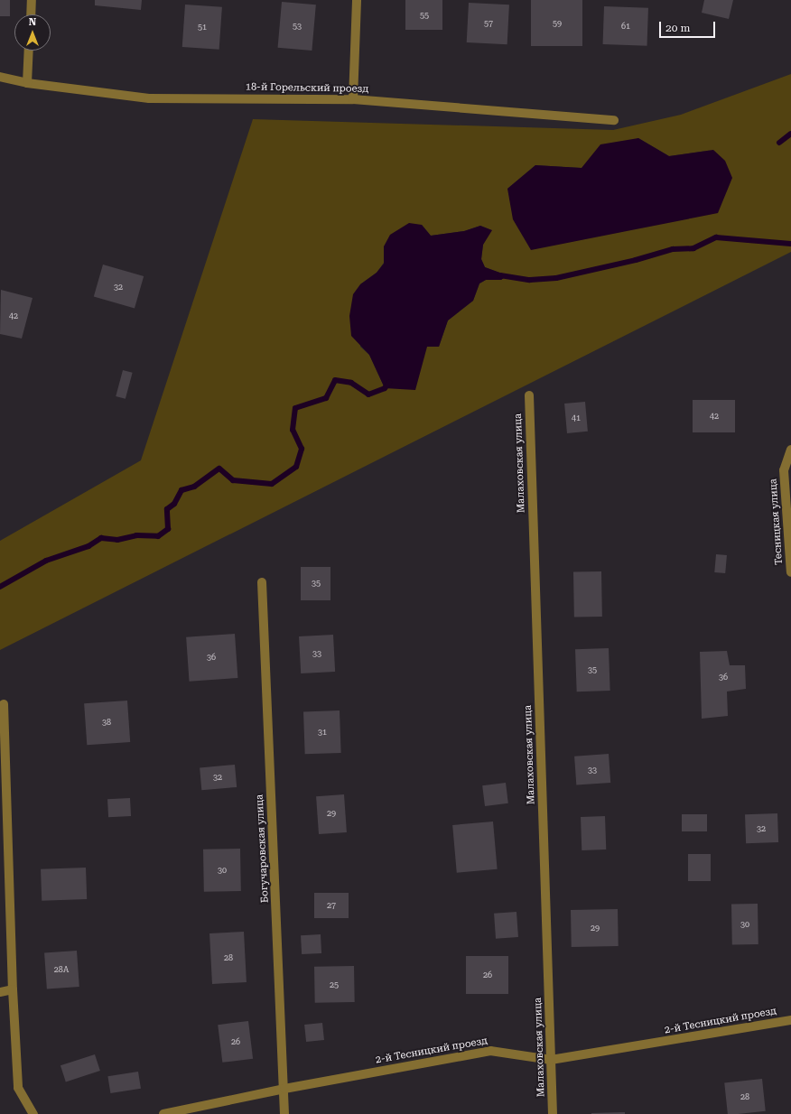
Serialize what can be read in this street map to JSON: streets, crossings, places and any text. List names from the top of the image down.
{
  "streets": {
    "street": [
      "18-й Горельский проезд",
      "Малаховская улица",
      "Тесницкая улица",
      "Богучаровская улица",
      "2-й Тесницкий проезд"
    ]
  },
  "crossings": [
    ["Малаховская улица", "2-й Тесницкий проезд"],
    ["Богучаровская улица", "2-й Тесницкий проезд"]
  ],
  "house_numbers": [
    "55",
    "57",
    "59",
    "53",
    "61",
    "51",
    "32",
    "42",
    "42",
    "41",
    "35",
    "33",
    "36",
    "35",
    "36",
    "38",
    "31",
    "33",
    "32",
    "29",
    "32",
    "30",
    "27",
    "30",
    "29",
    "28",
    "28А",
    "26",
    "25",
    "26",
    "28"
  ],
  "scale_bar": "20 m",
  "north": "top"
}
